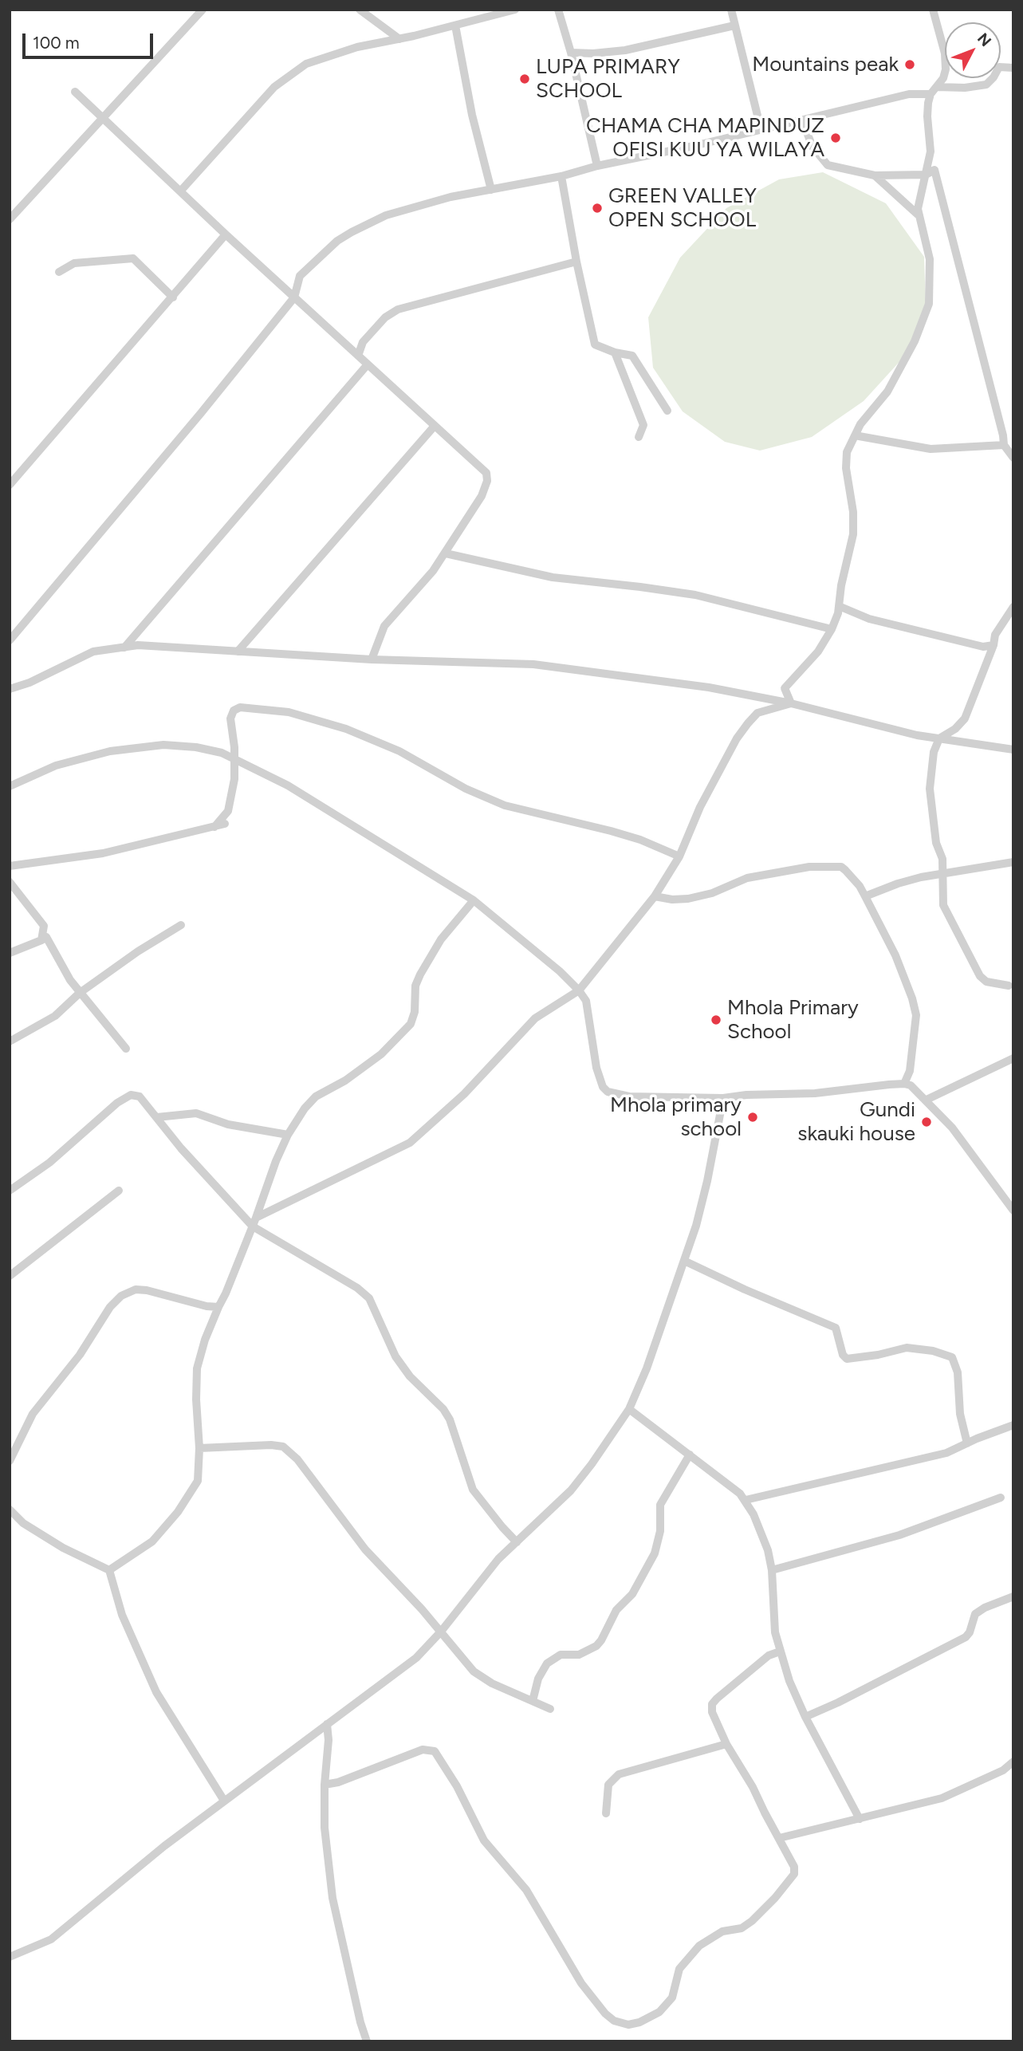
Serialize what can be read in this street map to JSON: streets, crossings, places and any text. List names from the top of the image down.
{
  "places": [
    "Mountains peak",
    "LUPA PRIMARY SCHOOL",
    "CHAMA CHA MAPINDUZ OFISI KUU YA WILAYA",
    "GREEN VALLEY OPEN SCHOOL",
    "Mhola Primary School",
    "Mhola primary school",
    "Gundi skauki house"
  ],
  "scale_bar": "100 m",
  "north": "top right"
}
